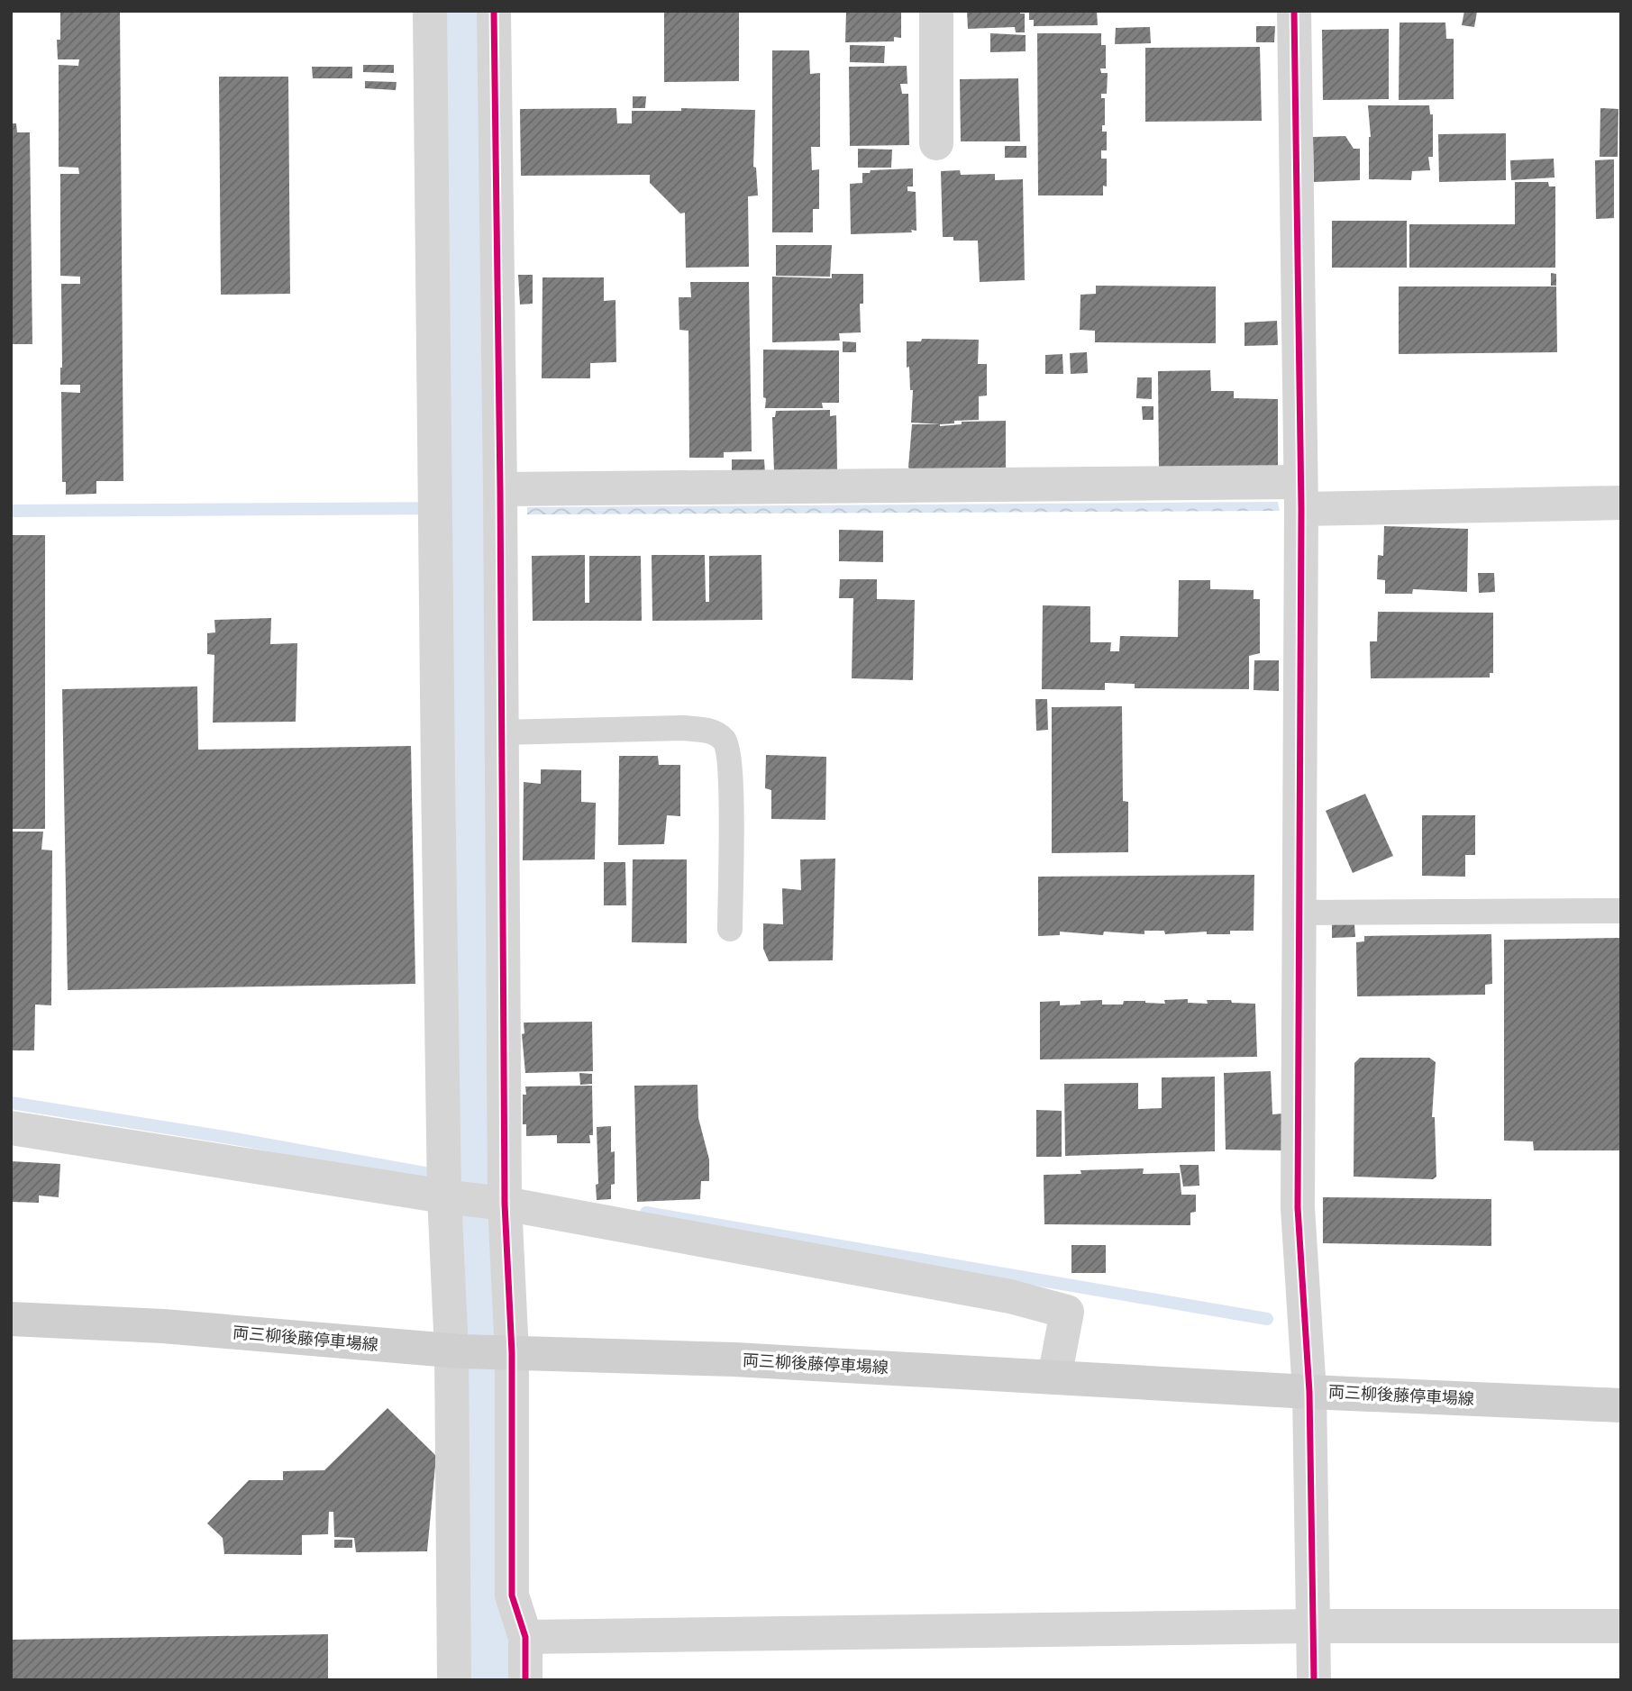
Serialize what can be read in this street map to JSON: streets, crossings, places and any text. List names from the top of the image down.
{
  "streets": {
    "main road": ["両三柳後藤停車場線"]
  }
}
